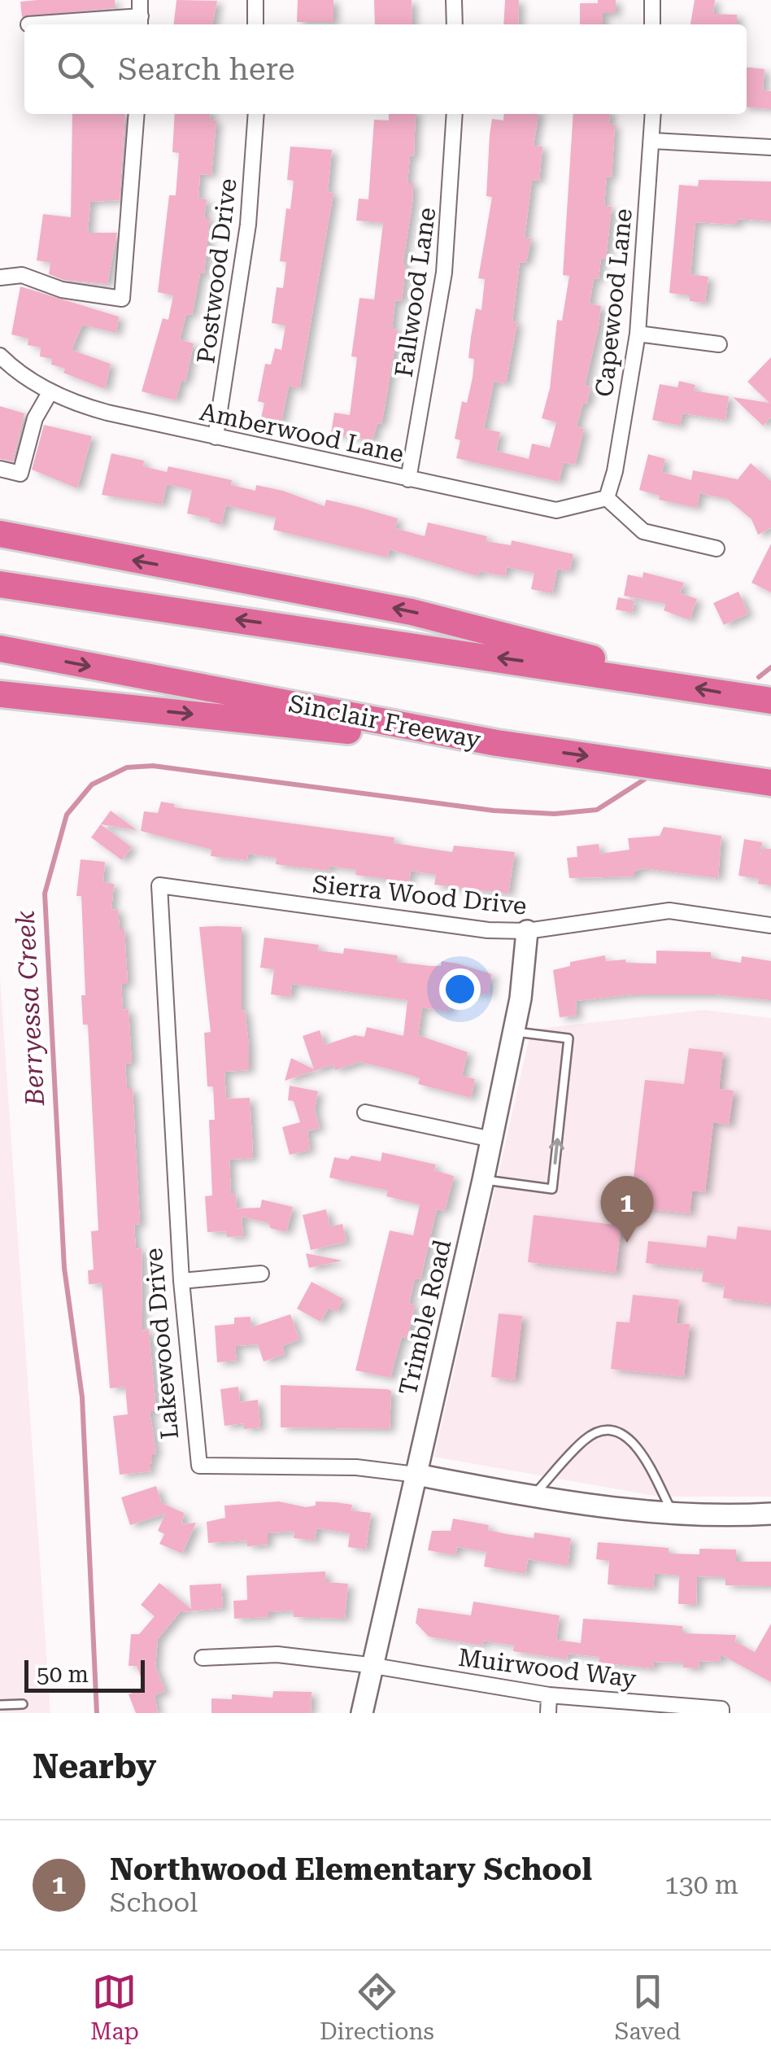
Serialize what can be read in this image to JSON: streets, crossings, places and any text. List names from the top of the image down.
{
  "streets": {
    "highway": ["Sinclair Freeway"],
    "street": [
      "Postwood Drive",
      "Fallwood Lane",
      "Capewood Lane",
      "Amberwood Lane",
      "Sierra Wood Drive",
      "Trimble Road",
      "Lakewood Drive",
      "Muirwood Way"
    ]
  },
  "crossings": [
    ["Postwood Drive", "Amberwood Lane"],
    ["Fallwood Lane", "Amberwood Lane"],
    ["Capewood Lane", "Amberwood Lane"],
    ["Sierra Wood Drive", "Trimble Road"],
    ["Sierra Wood Drive", "Lakewood Drive"],
    ["Trimble Road", "Lakewood Drive"],
    ["Trimble Road", "Muirwood Way"]
  ],
  "water": ["Berryessa Creek"],
  "scale_bar": "50 m",
  "page": {
    "search": "Search here",
    "pins": "1",
    "scale": "50 m",
    "heading": "Nearby",
    "list": [
      {
        "mark": "1",
        "name": "Northwood Elementary School",
        "note": "School",
        "value": "130 m"
      }
    ],
    "nav": ["Map", "Directions", "Saved"]
  }
}
